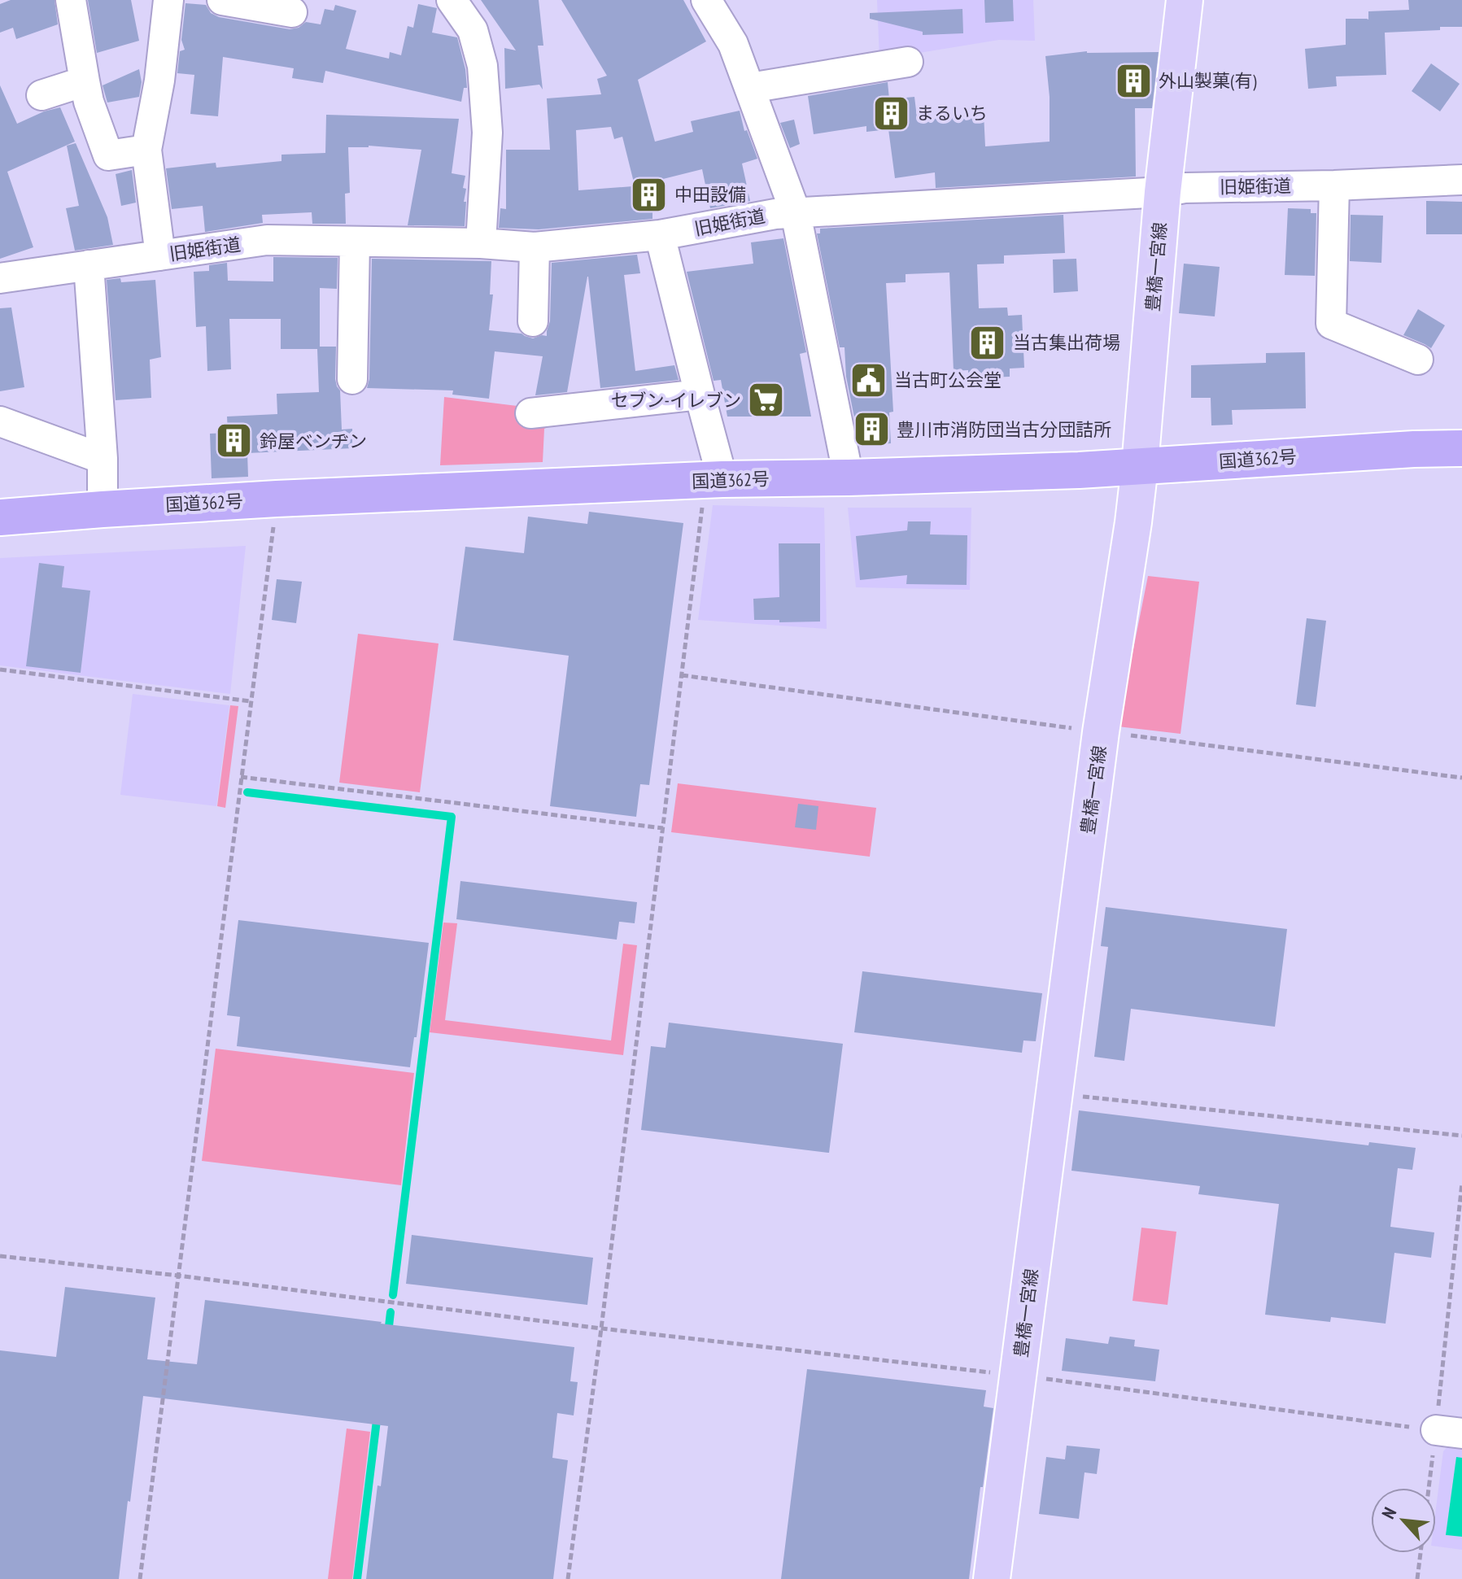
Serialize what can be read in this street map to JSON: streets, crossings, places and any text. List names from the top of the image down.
{
  "streets": {
    "highway": ["国道362号"],
    "main road": ["豊橋一宮線"],
    "street": ["旧姫街道"]
  },
  "crossings": [
    ["旧姫街道", "豊橋一宮線"],
    ["豊橋一宮線", "国道362号"]
  ],
  "places": {
    "building": [
      "外山製菓(有)",
      "まるいち",
      "中田設備",
      "当古集出荷場",
      "豊川市消防団当古分団詰所",
      "鈴屋ベンヂン"
    ],
    "public building": ["当古町公会堂"],
    "supermarket": ["セブン-イレブン"]
  },
  "north": "top left"
}
